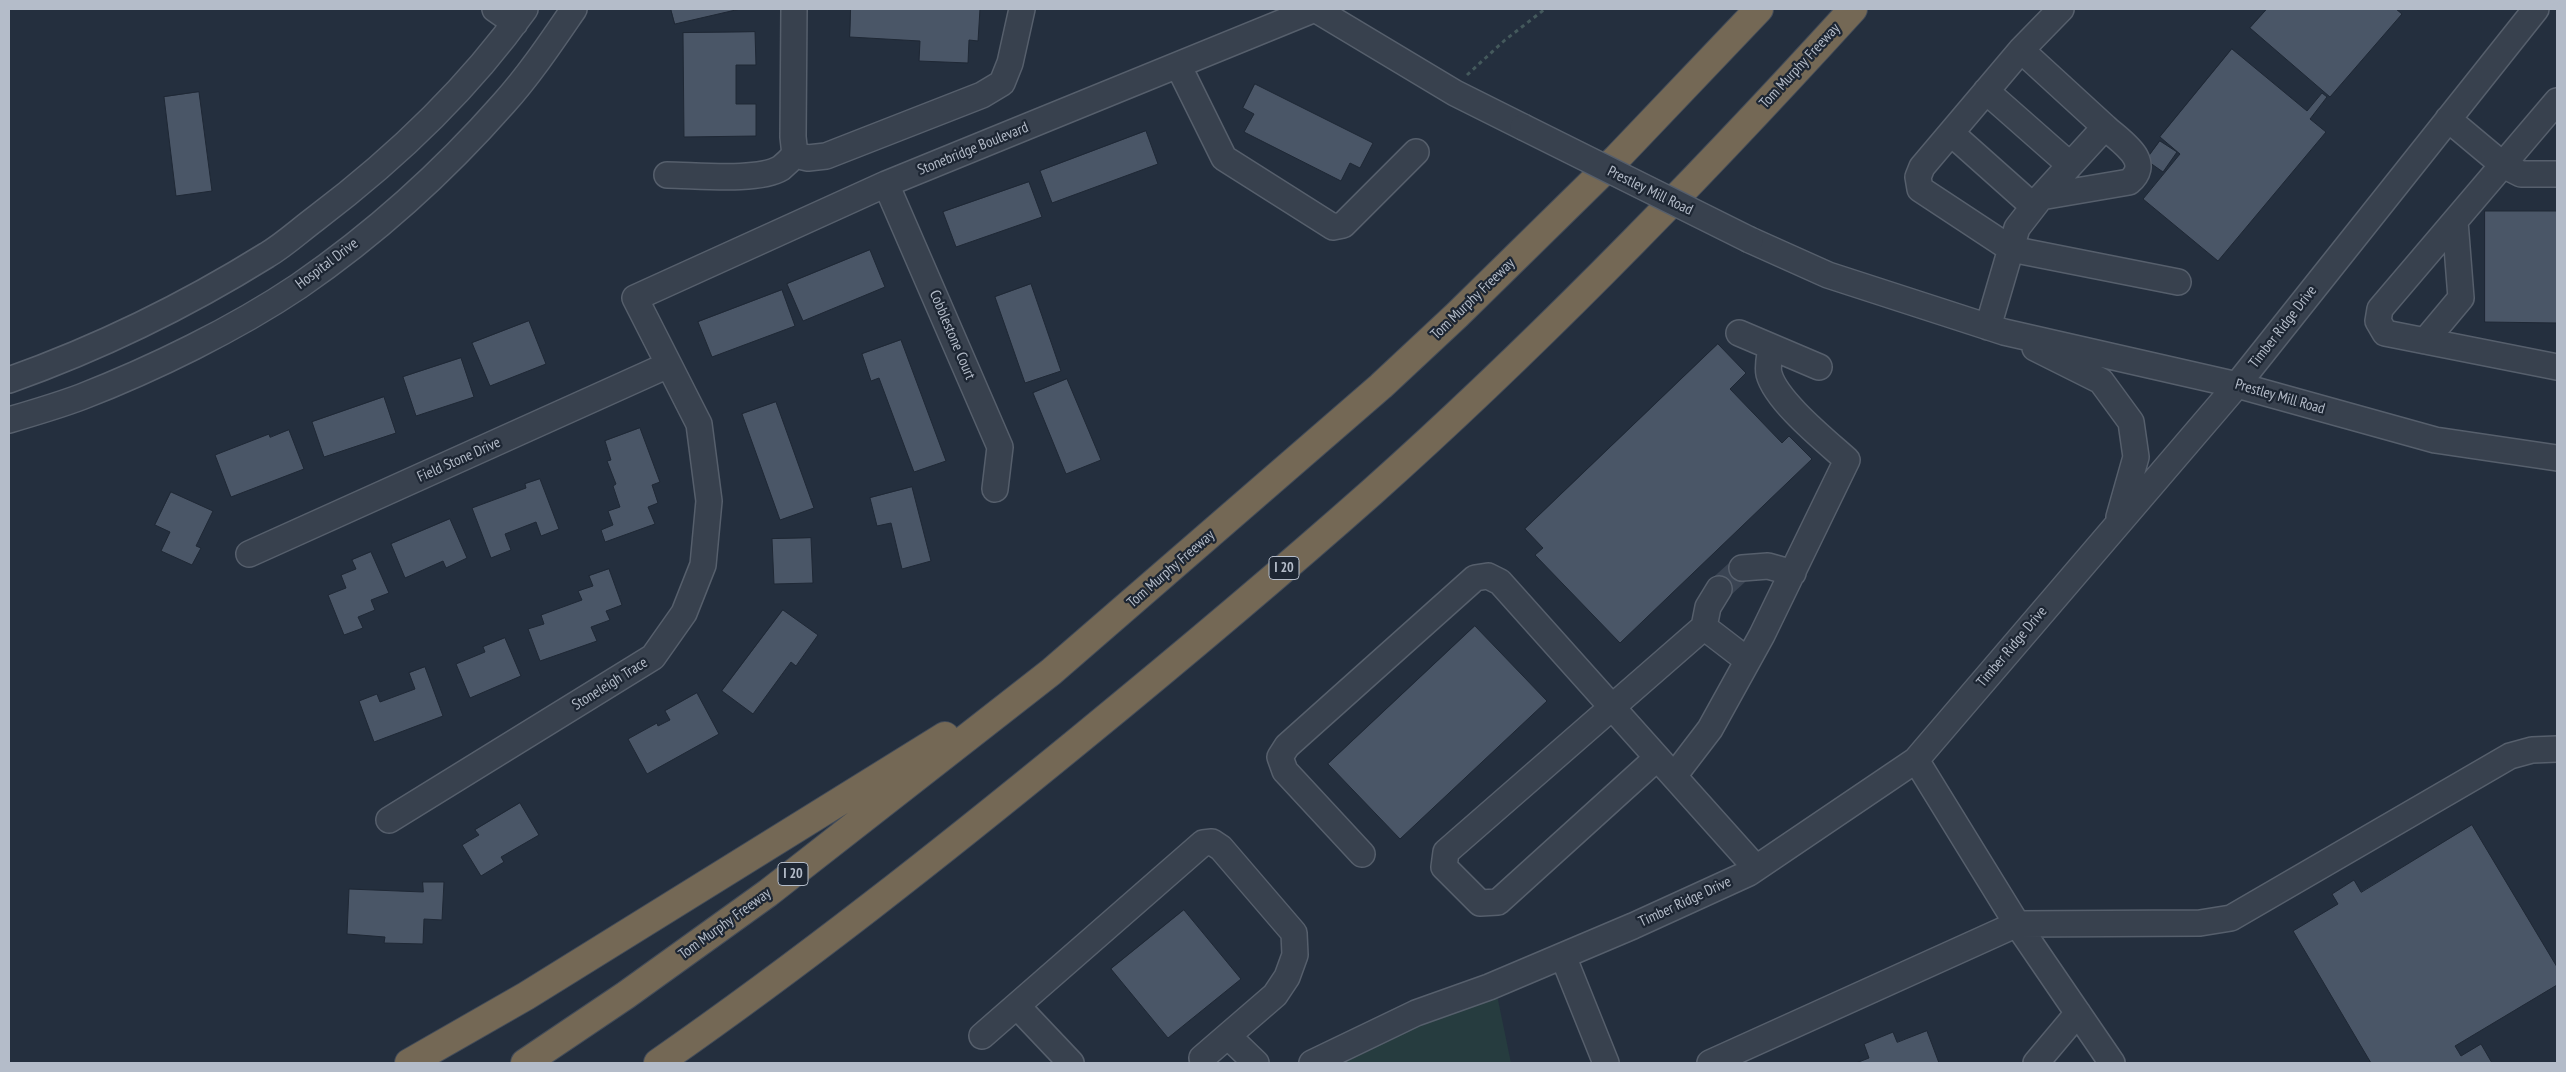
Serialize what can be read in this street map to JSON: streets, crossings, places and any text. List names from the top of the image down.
{
  "streets": {
    "highway": ["Tom Murphy Freeway", "I 20"],
    "street": [
      "Stonebridge Boulevard",
      "Prestley Mill Road",
      "Hospital Drive",
      "Timber Ridge Drive",
      "Cobblestone Court",
      "Field Stone Drive",
      "Stoneleigh Trace"
    ]
  },
  "crossings": [
    ["Stonebridge Boulevard", "Prestley Mill Road"],
    ["Stonebridge Boulevard", "Cobblestone Court"],
    ["Stonebridge Boulevard", "Stoneleigh Trace"],
    ["Prestley Mill Road", "Timber Ridge Drive"],
    ["Field Stone Drive", "Stoneleigh Trace"]
  ]
}
